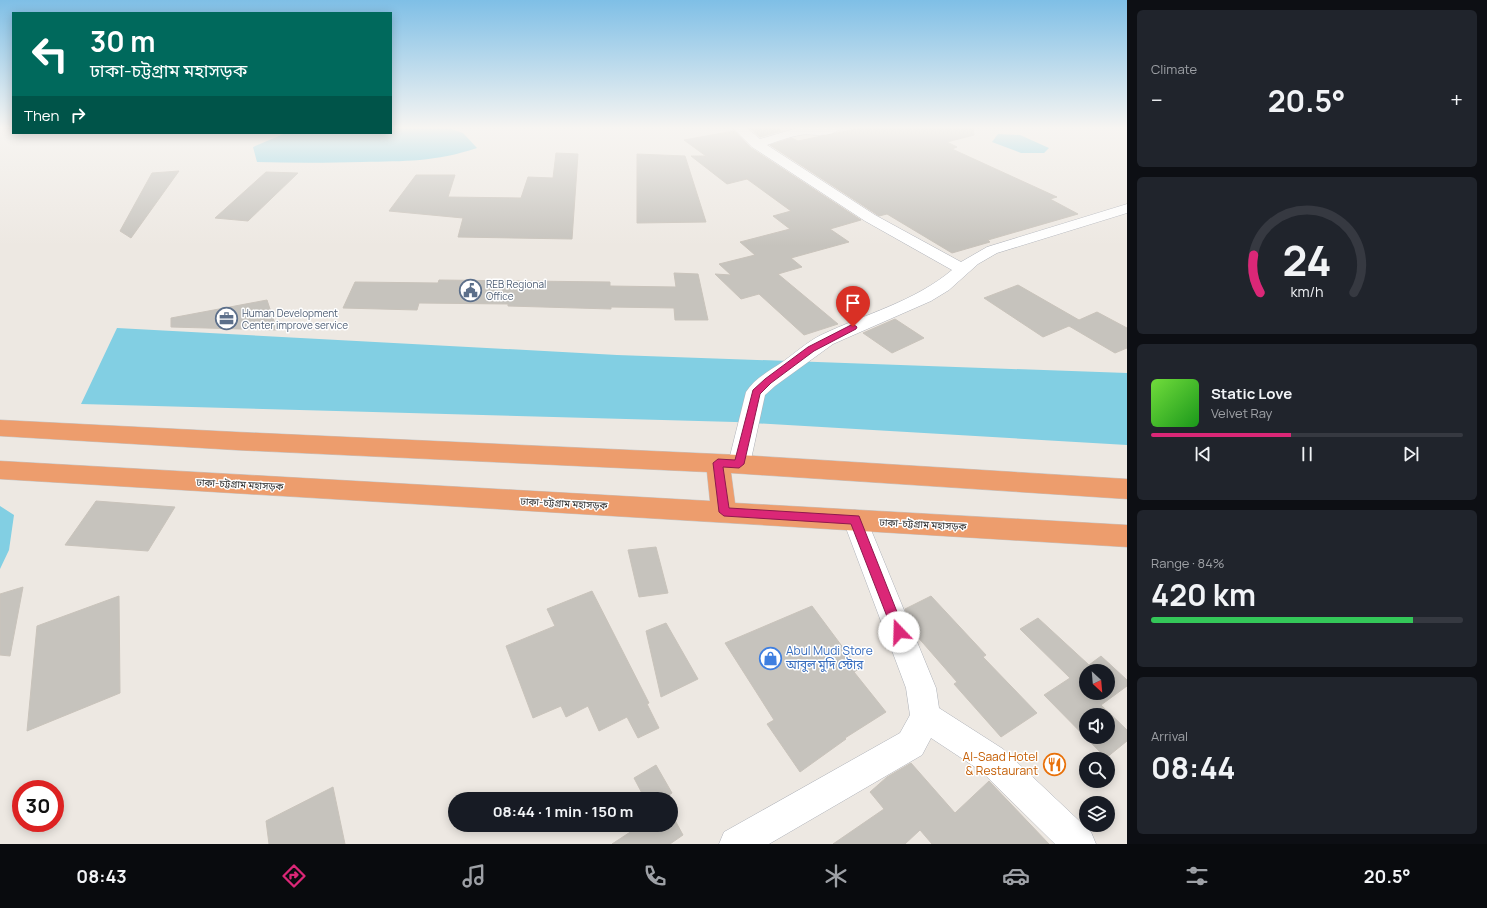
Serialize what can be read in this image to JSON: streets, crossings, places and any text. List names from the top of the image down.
{
  "streets": {
    "highway": ["ঢাকা-চট্টগ্রাম মহাসড়ক"]
  },
  "places": {
    "public building": ["REB Regional Office"],
    "office": ["Human Development Center improve service"],
    "shop": ["Abul Mudi Store আবুল মুদি স্টোর"],
    "restaurant": ["Al-Saad Hotel & Restaurant"]
  },
  "north": "bottom right",
  "page": {
    "tile": [
      "Climate",
      ["Range · 84%", "420 km"],
      ["Arrival", "08:44"]
    ],
    "turn": ["30 m", "ঢাকা-চট্টগ্রাম মহাসড়ক"],
    "heat": ["−", "20.5°", "+"],
    "then": "Then",
    "song": ["Static Love", "Velvet Ray"],
    "limit": "30",
    "trip": "08:44 · 1 min · 150 m",
    "tabs": ["08:43", "20.5°"],
    "gauge": ["24", "km/h"]
  }
}
